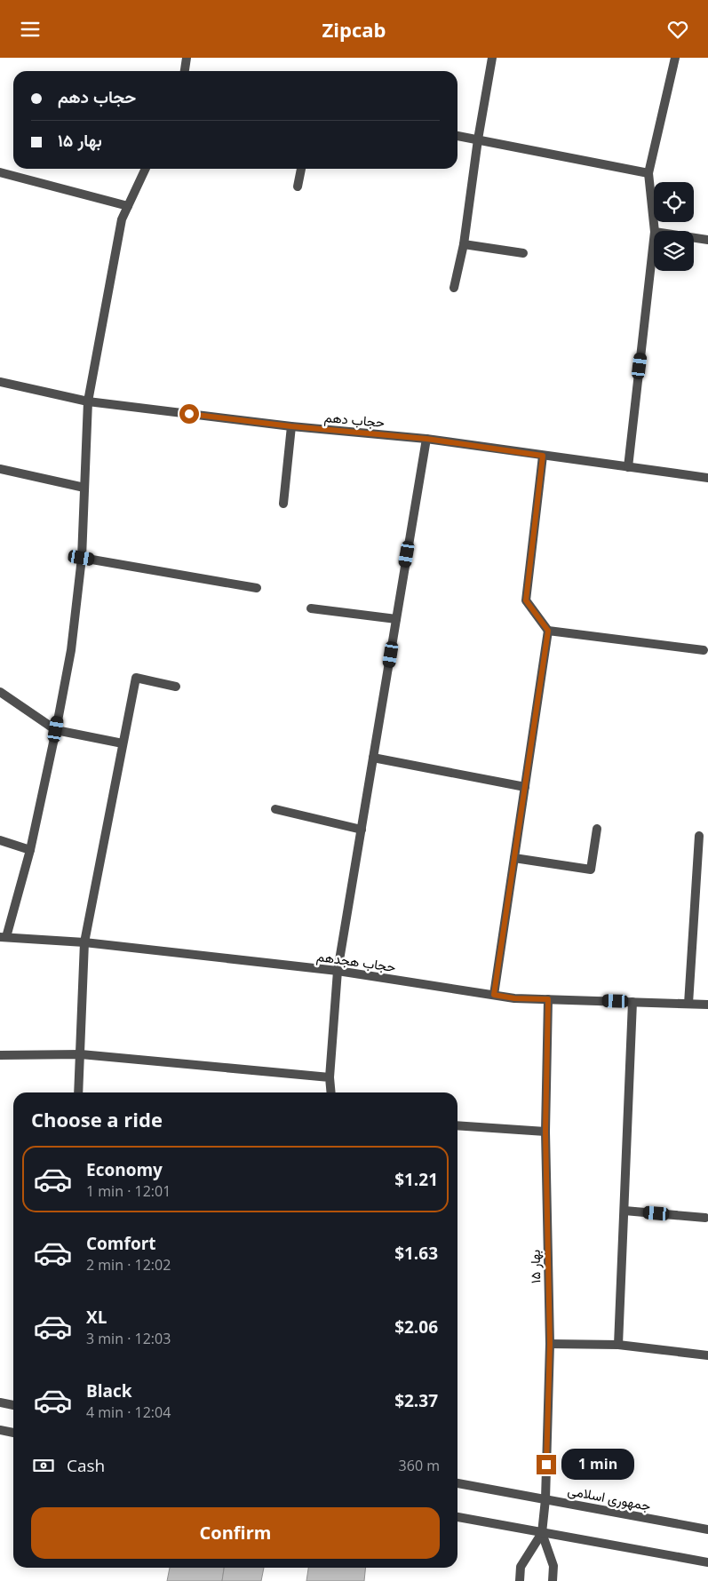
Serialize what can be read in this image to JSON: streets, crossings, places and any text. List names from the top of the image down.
{
  "streets": {
    "street": [
      "حجاب دهم",
      "حجاب هجدهم",
      "بهار ۱۵",
      "جمهوری اسلامی"
    ]
  },
  "crossings": [
    ["حجاب هجدهم", "بهار ۱۵"],
    ["بهار ۱۵", "جمهوری اسلامی"]
  ],
  "page": {
    "header": "Zipcab",
    "banner": ["حجاب دهم", "بهار ۱۵"],
    "heading": "Choose a ride",
    "list": [
      {
        "name": "Economy",
        "note": "1 min · 12:01",
        "value": "$1.21"
      },
      {
        "name": "Comfort",
        "note": "2 min · 12:02",
        "value": "$1.63"
      },
      {
        "name": "XL",
        "note": "3 min · 12:03",
        "value": "$2.06"
      },
      {
        "name": "Black",
        "note": "4 min · 12:04",
        "value": "$2.37"
      }
    ],
    "pay": ["Cash", "360 m"],
    "bubble": "1 min",
    "buttons": "Confirm"
  }
}
